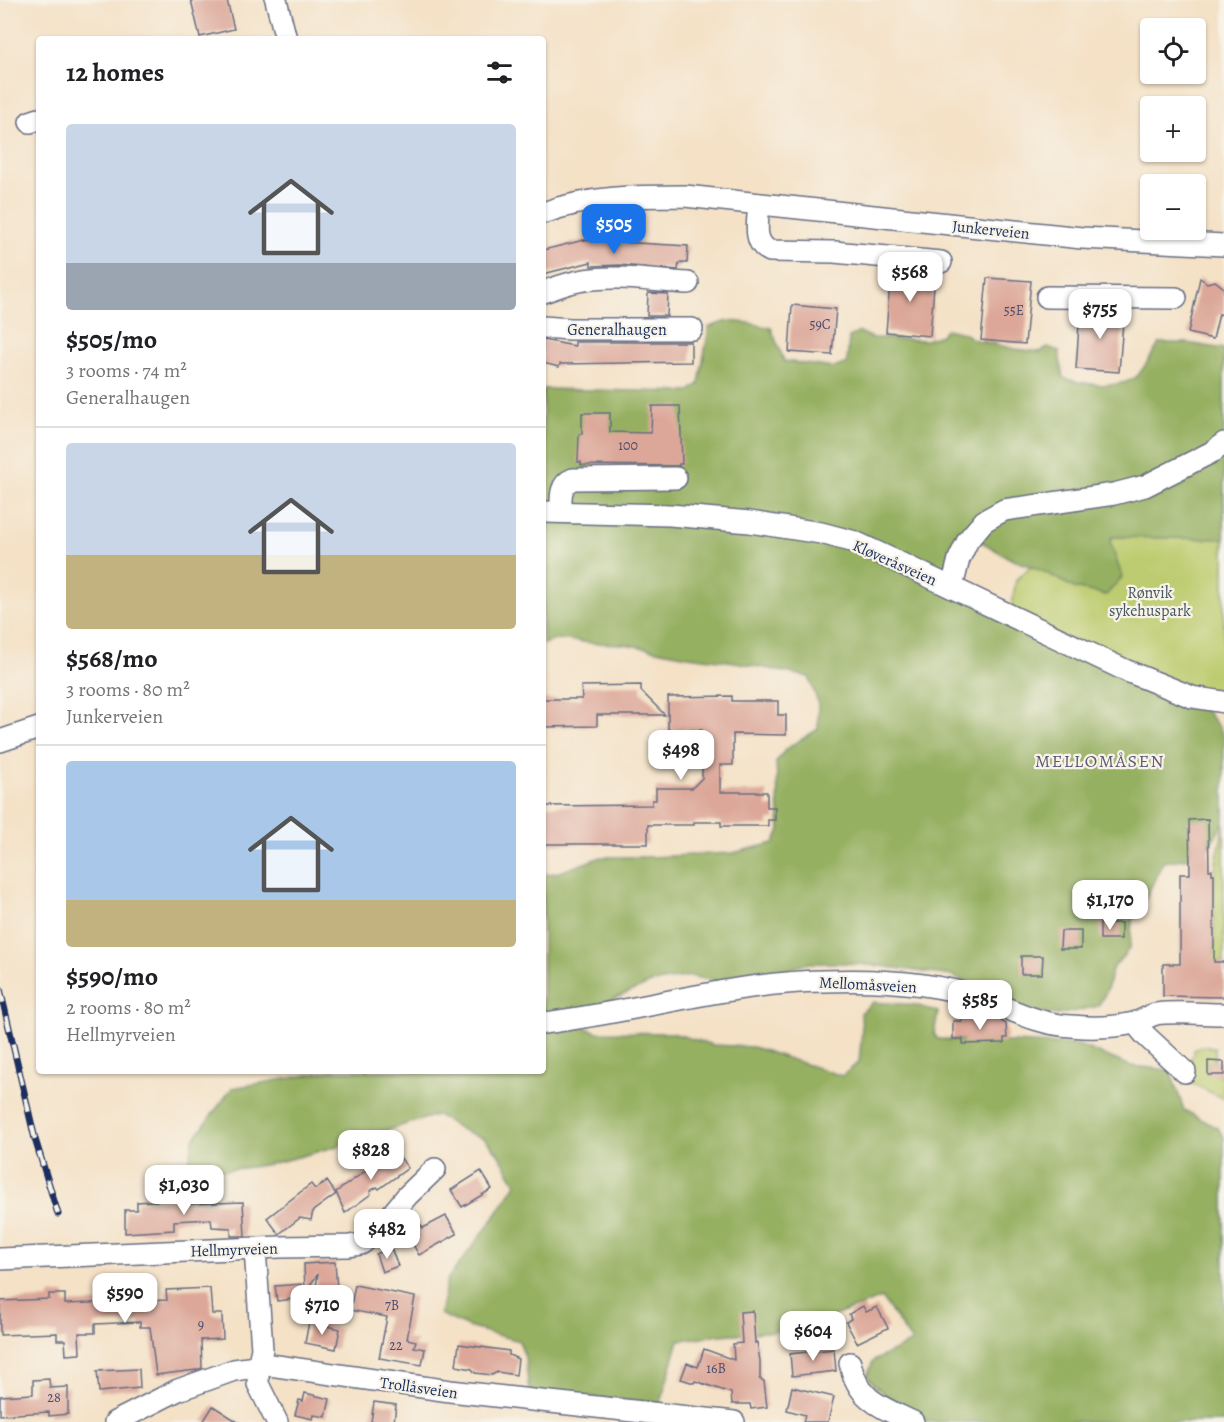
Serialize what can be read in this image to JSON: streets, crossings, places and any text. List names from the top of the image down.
{
  "streets": {
    "street": [
      "Junkerveien",
      "Generalhaugen",
      "Kløveråsveien",
      "Mellomåsveien",
      "Hellmyrveien",
      "Trollåsveien"
    ]
  },
  "districts": ["MELLOMÅSEN"],
  "parks": ["Rønvik sykehuspark"],
  "house_numbers": [
    "55E",
    "59C",
    "100",
    "7B",
    "9",
    "22",
    "16B",
    "28"
  ],
  "page": {
    "map_buttons": ["+", "−"],
    "heading": "12 homes",
    "list": [
      {
        "name": "$505/mo",
        "note": "3 rooms · 74 m² · Generalhaugen"
      },
      {
        "name": "$568/mo",
        "note": "3 rooms · 80 m² · Junkerveien"
      },
      {
        "name": "$590/mo",
        "note": "2 rooms · 80 m² · Hellmyrveien"
      }
    ],
    "price": [
      "$505",
      "$568",
      "$755",
      "$498",
      "$1,170",
      "$585",
      "$828",
      "$1,030",
      "$482",
      "$590",
      "$710",
      "$604"
    ]
  }
}
